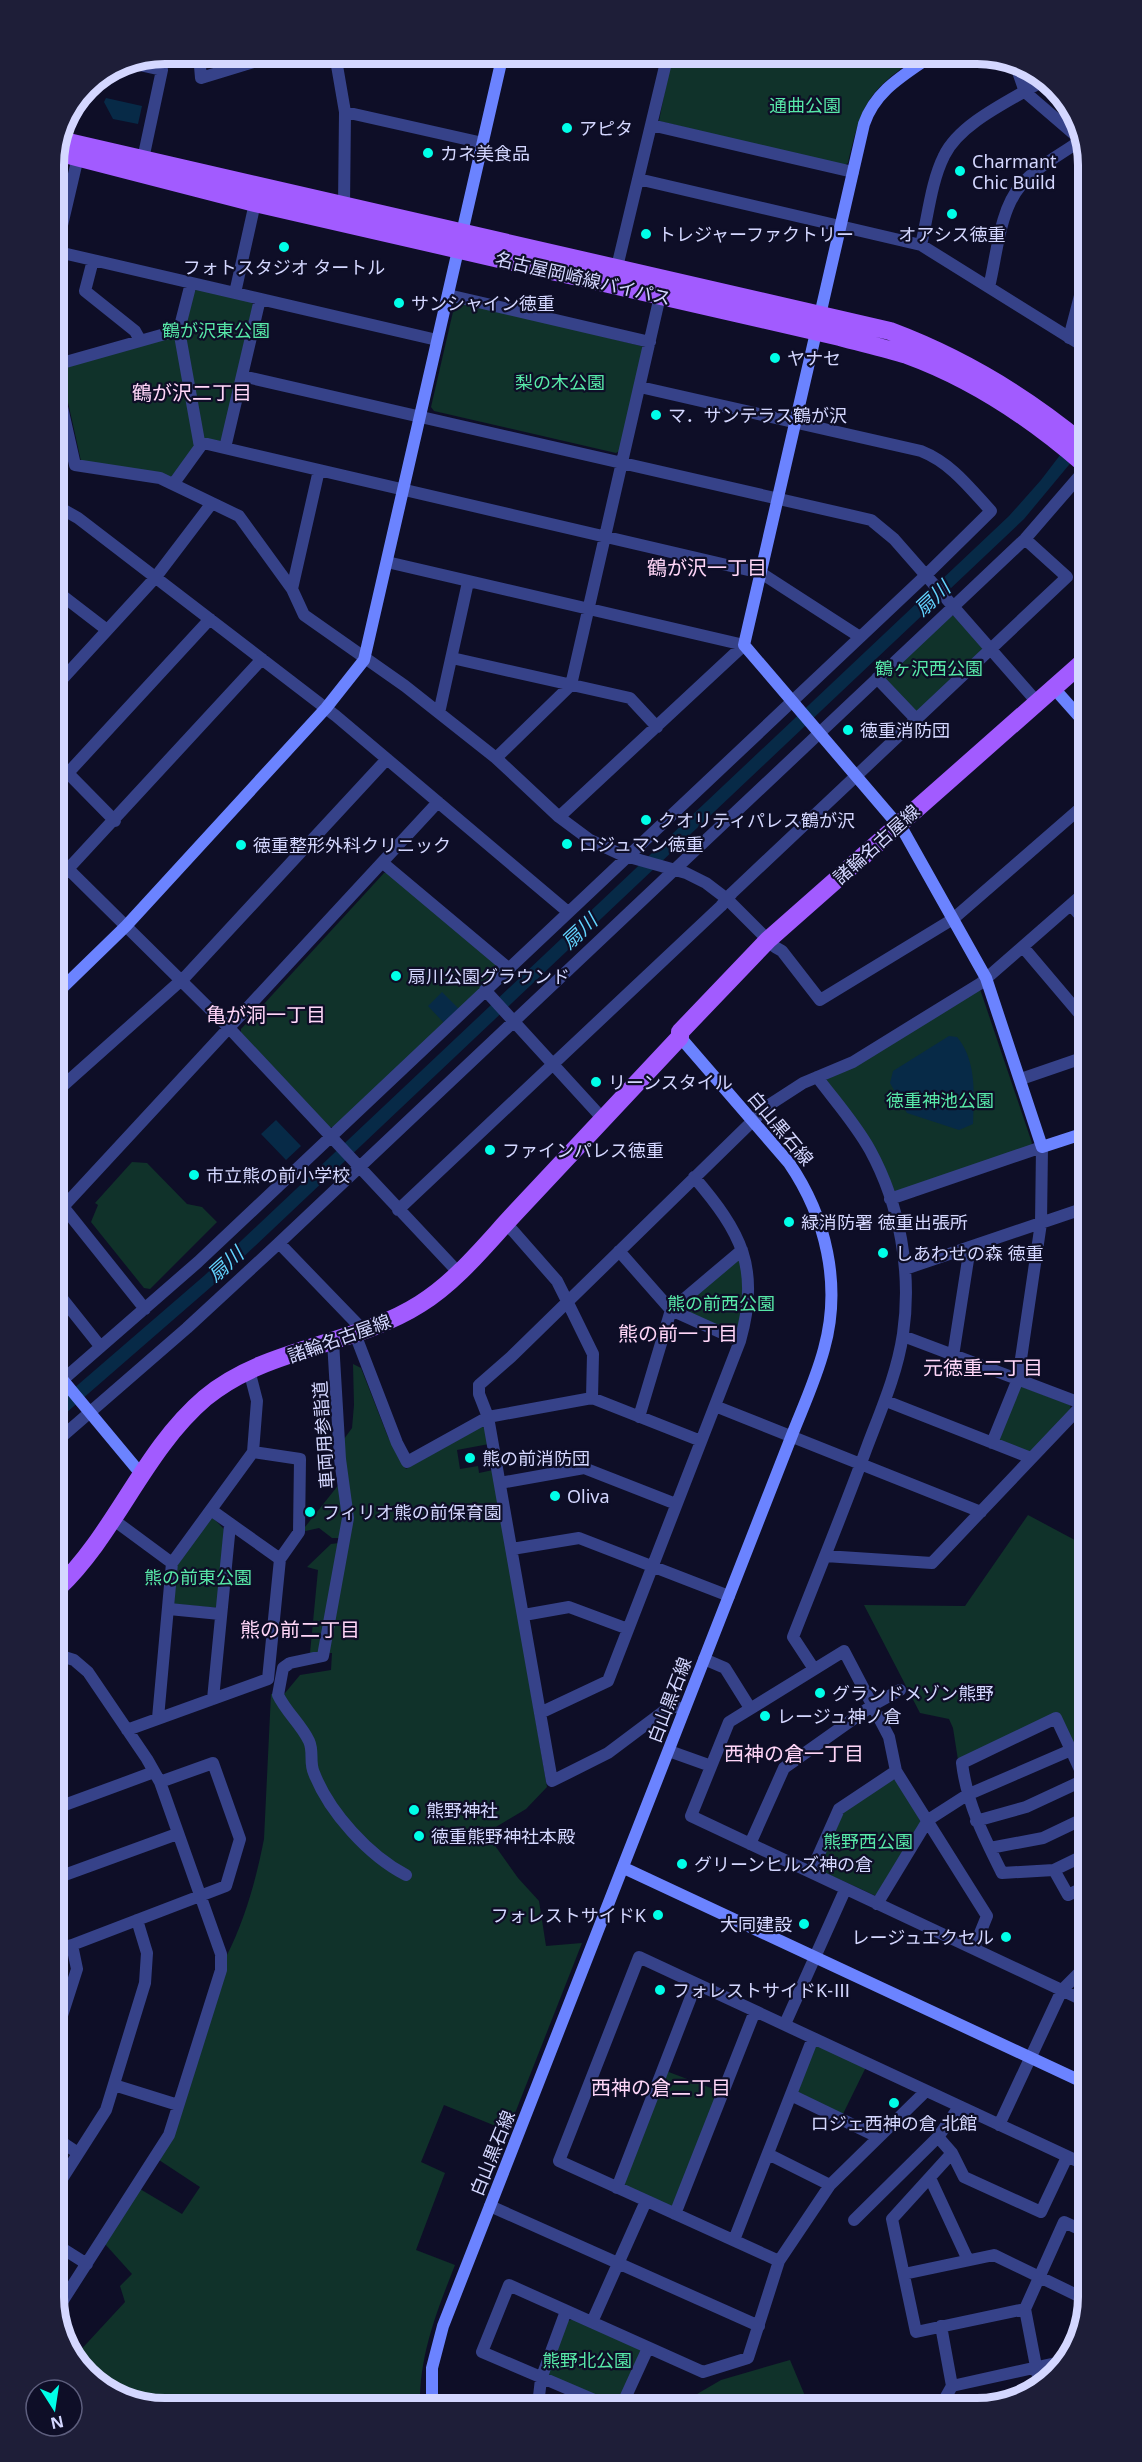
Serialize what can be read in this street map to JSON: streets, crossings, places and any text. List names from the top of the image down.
{
  "streets": {
    "main road": ["名古屋岡崎線バイパス", "諸輪名古屋線"],
    "street": ["白山黒石線", "車両用参詣道"]
  },
  "crossings": [
    ["諸輪名古屋線", "白山黒石線"],
    ["諸輪名古屋線", "車両用参詣道"]
  ],
  "districts": [
    "鶴が沢二丁目",
    "鶴が沢一丁目",
    "亀が洞一丁目",
    "熊の前一丁目",
    "元徳重二丁目",
    "熊の前二丁目",
    "西神の倉一丁目",
    "西神の倉二丁目"
  ],
  "water": ["扇川"],
  "parks": [
    "通曲公園",
    "鶴が沢東公園",
    "梨の木公園",
    "鶴ヶ沢西公園",
    "徳重神池公園",
    "熊の前西公園",
    "熊の前東公園",
    "熊野西公園",
    "熊野北公園"
  ],
  "places": [
    "アピタ",
    "カネ美食品",
    "Charmant Chic Build",
    "オアシス徳重",
    "トレジャーファクトリー",
    "フォトスタジオ タートル",
    "サンシャイン徳重",
    "ヤナセ",
    "マ．サンテラス鶴が沢",
    "徳重消防団",
    "クオリティパレス鶴が沢",
    "ロジュマン徳重",
    "徳重整形外科クリニック",
    "扇川公園グラウンド",
    "リーンスタイル",
    "ファインパレス徳重",
    "市立熊の前小学校",
    "緑消防署 徳重出張所",
    "しあわせの森 徳重",
    "熊の前消防団",
    "Oliva",
    "フィリオ熊の前保育園",
    "グランドメゾン熊野",
    "レージュ神ノ倉",
    "熊野神社",
    "徳重熊野神社本殿",
    "グリーンヒルズ神の倉",
    "フォレストサイドK",
    "大同建設",
    "レージュエクセル",
    "フォレストサイドK-Ⅲ",
    "ロジェ西神の倉 北館"
  ],
  "north": "bottom"
}
